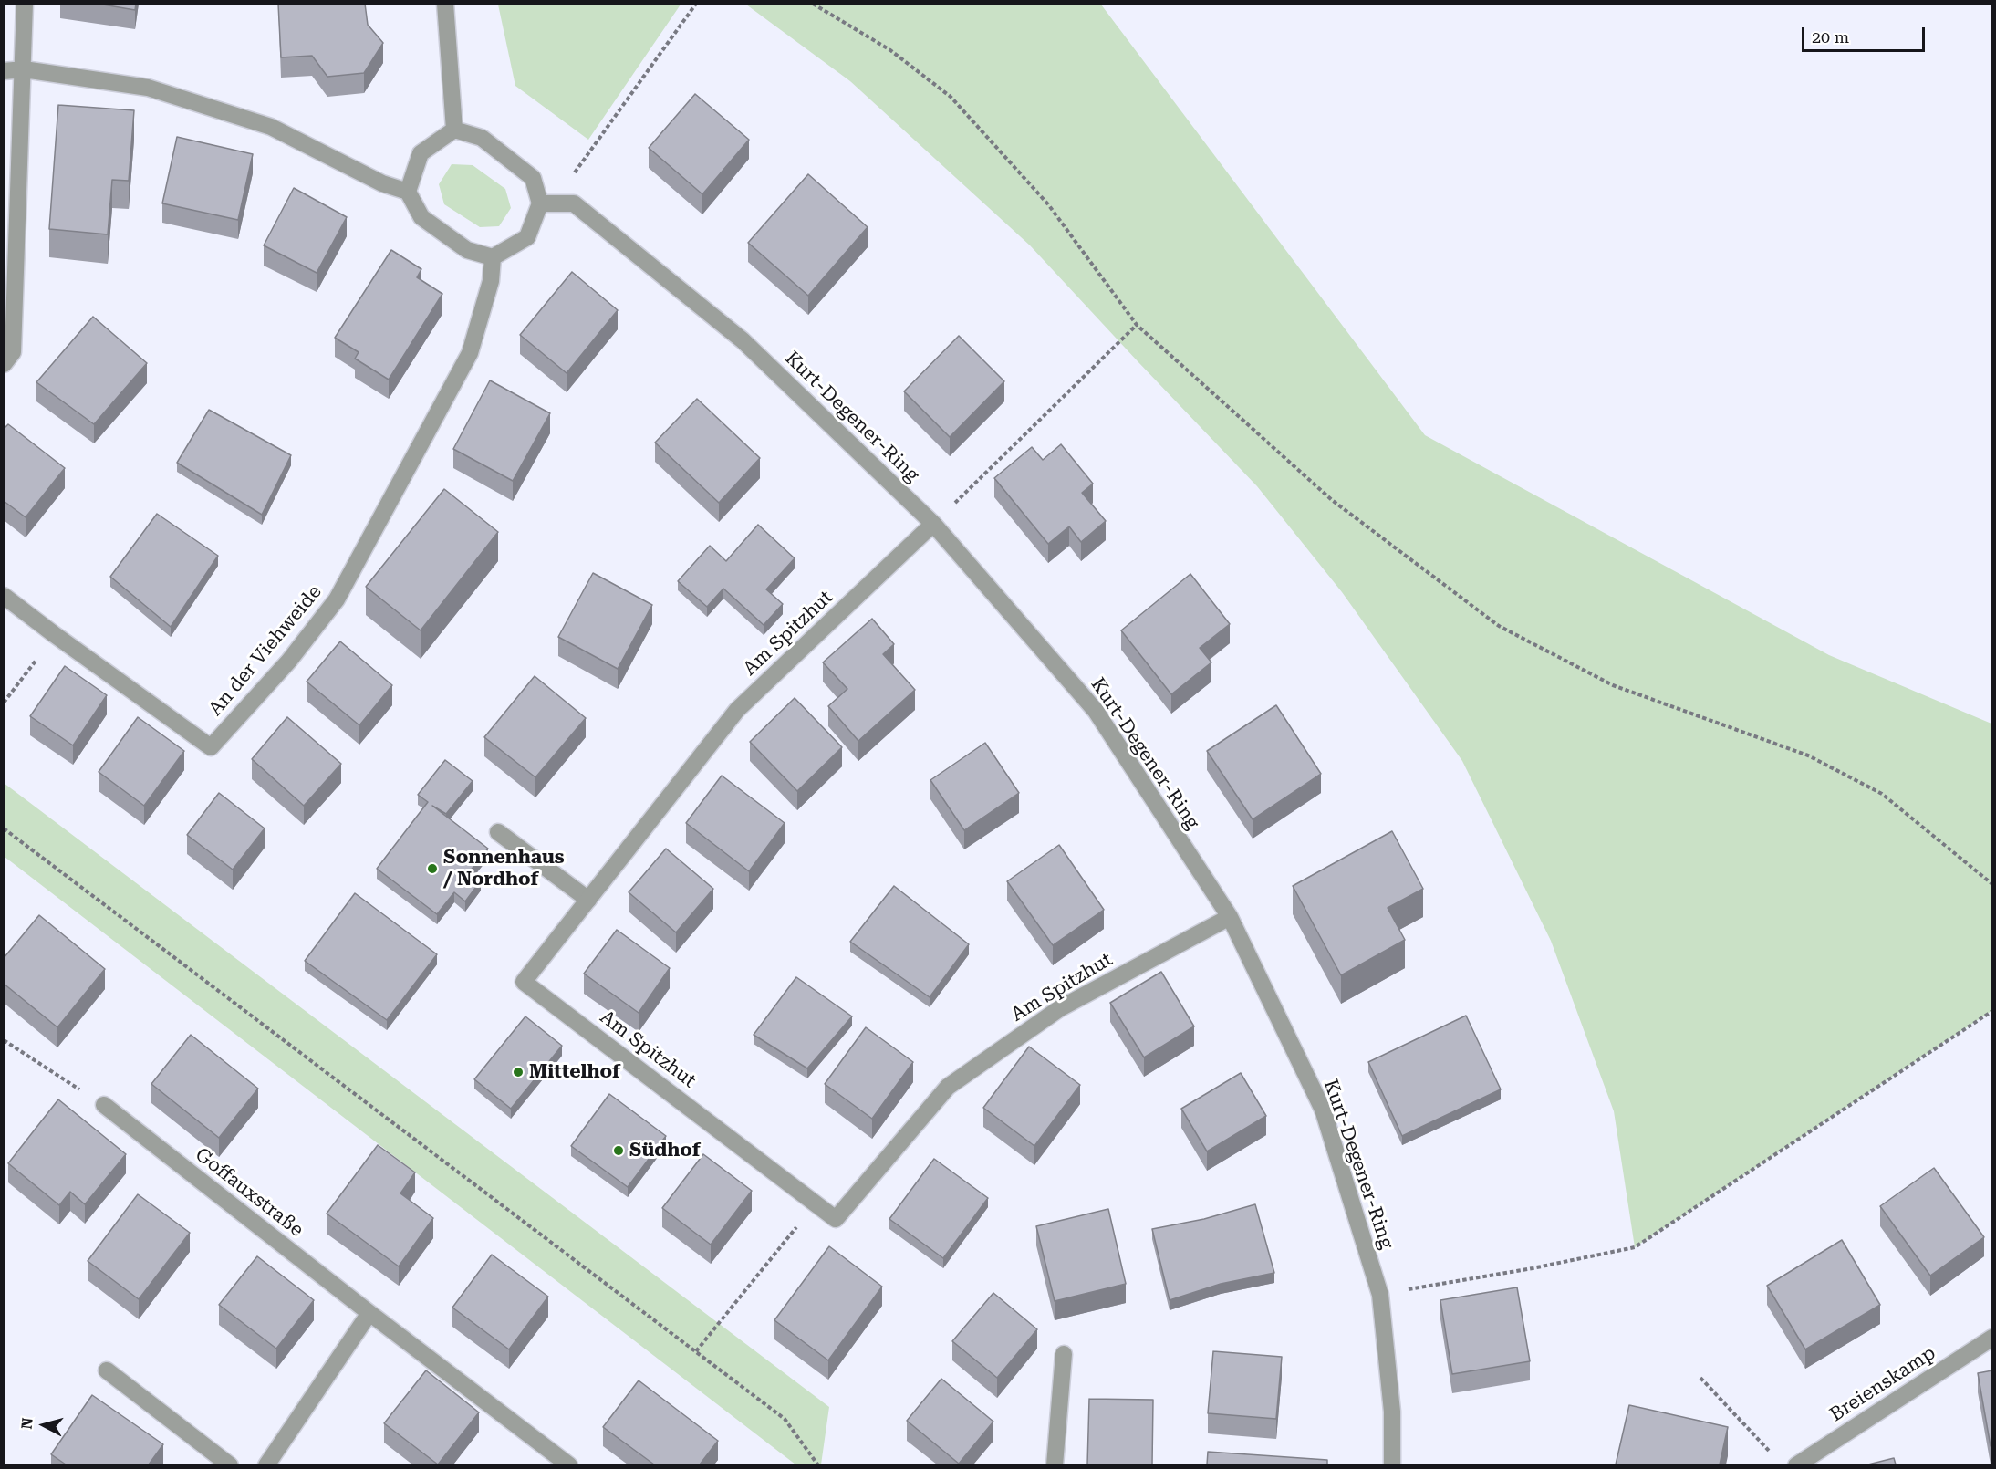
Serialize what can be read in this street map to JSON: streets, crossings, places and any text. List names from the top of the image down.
{
  "streets": {
    "street": [
      "Kurt-Degener-Ring",
      "Am Spitzhut",
      "An der Viehweide",
      "Goffauxstraße",
      "Breienskamp"
    ]
  },
  "crossings": [
    ["Kurt-Degener-Ring", "Am Spitzhut"]
  ],
  "places": ["Sonnenhaus / Nordhof", "Mittelhof", "Südhof"],
  "scale_bar": "20 m",
  "north": "left"
}
